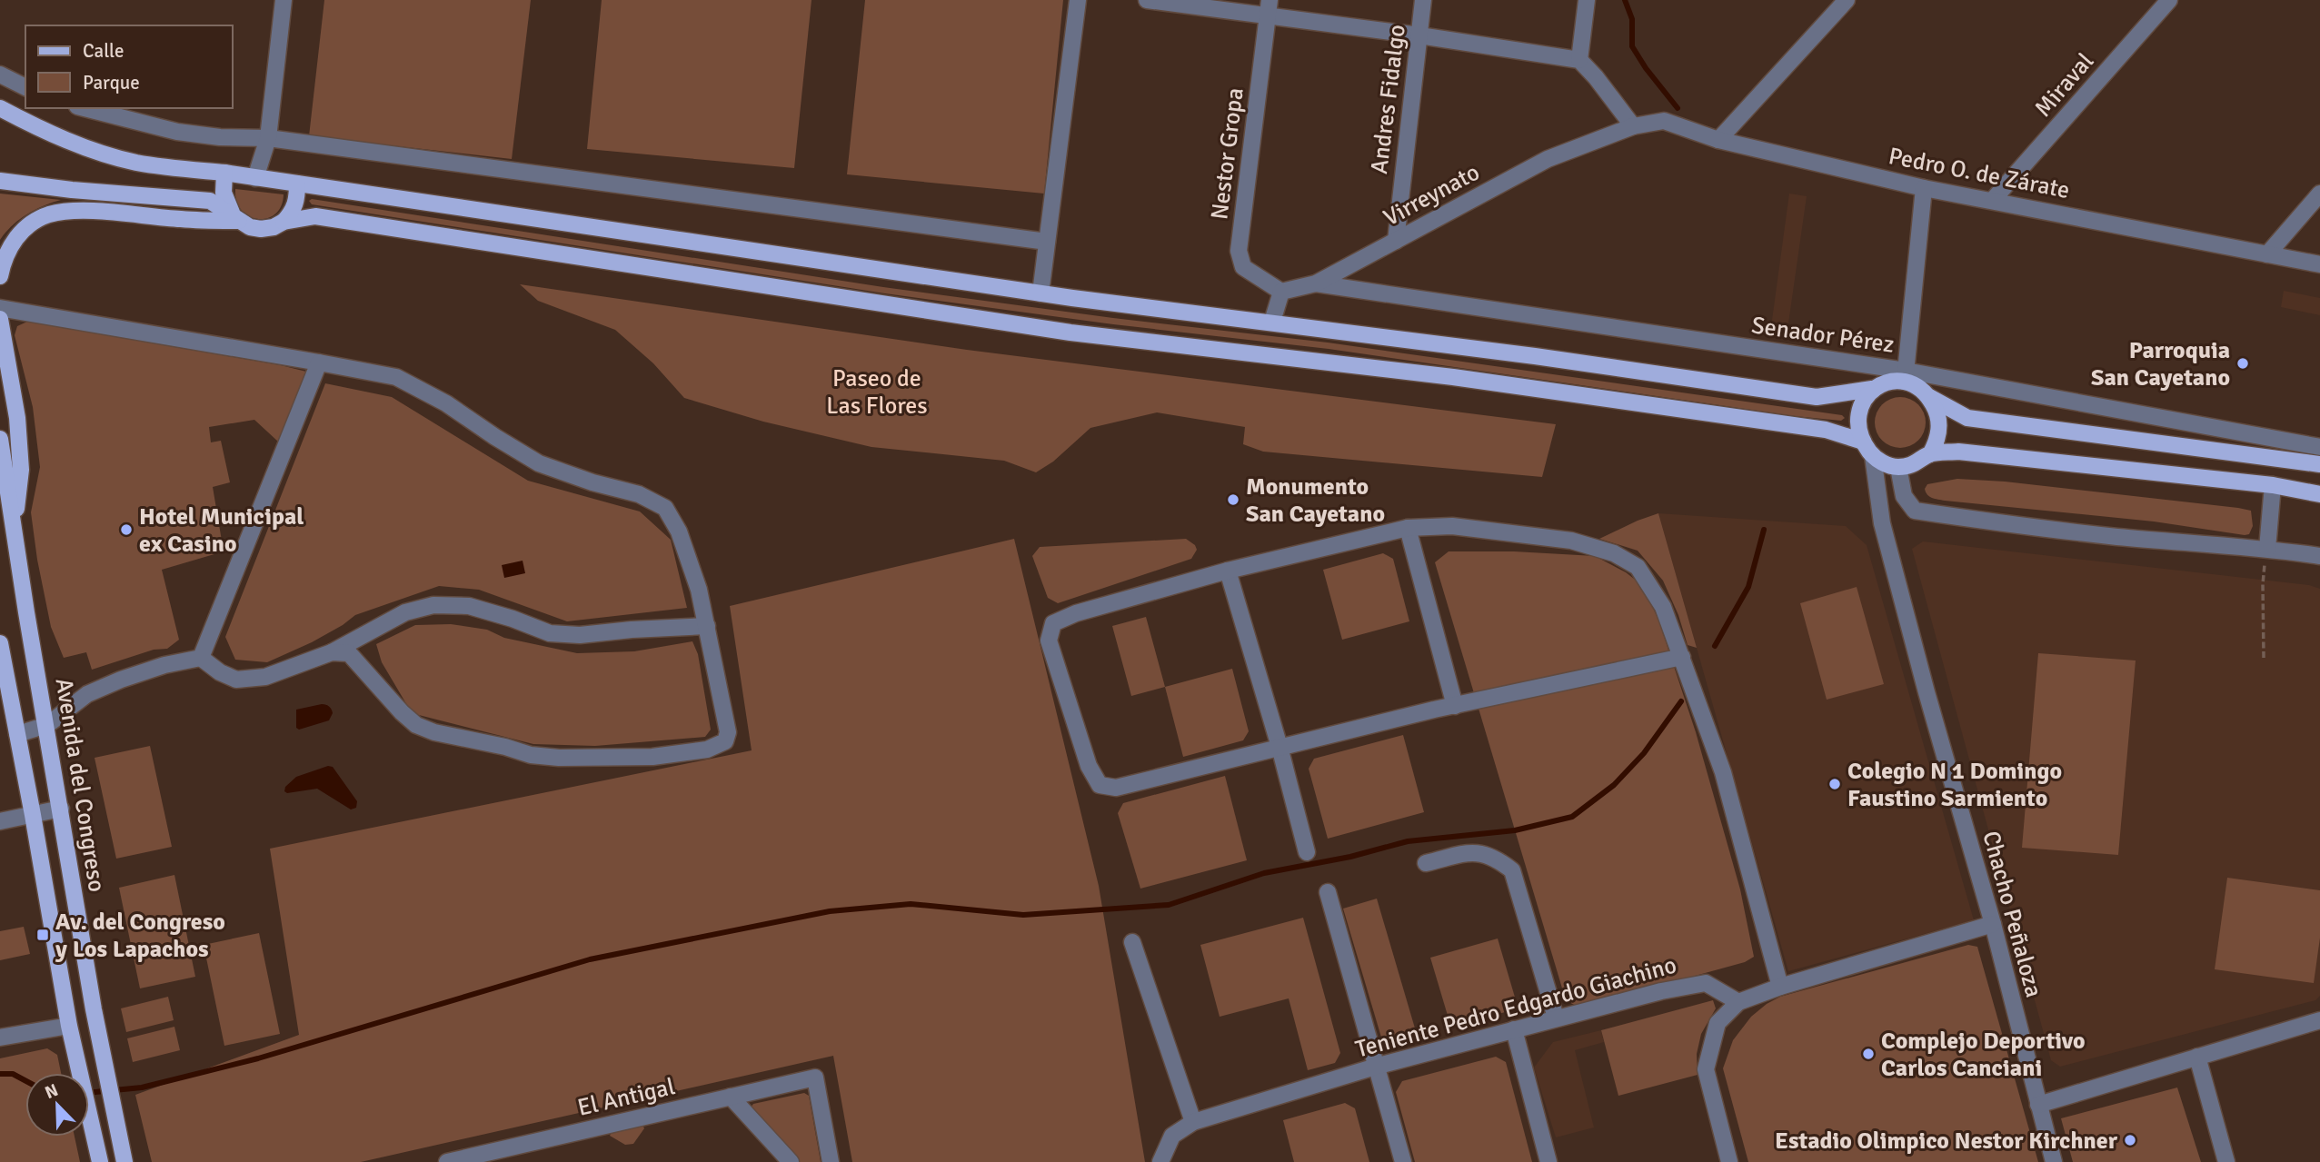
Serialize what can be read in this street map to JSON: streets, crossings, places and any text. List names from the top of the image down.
{
  "streets": {
    "main road": ["Avenida del Congreso"],
    "street": [
      "Miraval",
      "Andres Fidalgo",
      "Nestor Gropa",
      "Pedro O. de Zárate",
      "Virreynato",
      "Senador Pérez",
      "Chacho Peñaloza",
      "Teniente Pedro Edgardo Giachino",
      "El Antigal"
    ]
  },
  "crossings": [
    ["Miraval", "Pedro O. de Zárate"],
    ["Andres Fidalgo", "Virreynato"],
    ["Nestor Gropa", "Virreynato"],
    ["Pedro O. de Zárate", "Virreynato"],
    ["Virreynato", "Senador Pérez"],
    ["Senador Pérez", "Chacho Peñaloza"]
  ],
  "parks": ["Paseo de Las Flores"],
  "places": {
    "other": [
      "Parroquia San Cayetano",
      "Monumento San Cayetano",
      "Hotel Municipal ex Casino",
      "Colegio N 1 Domingo Faustino Sarmiento",
      "Complejo Deportivo Carlos Canciani",
      "Estadio Olimpico Nestor Kirchner"
    ],
    "transit": ["Av. del Congreso y Los Lapachos"]
  },
  "legend": ["Calle", "Parque"],
  "north": "top left"
}
